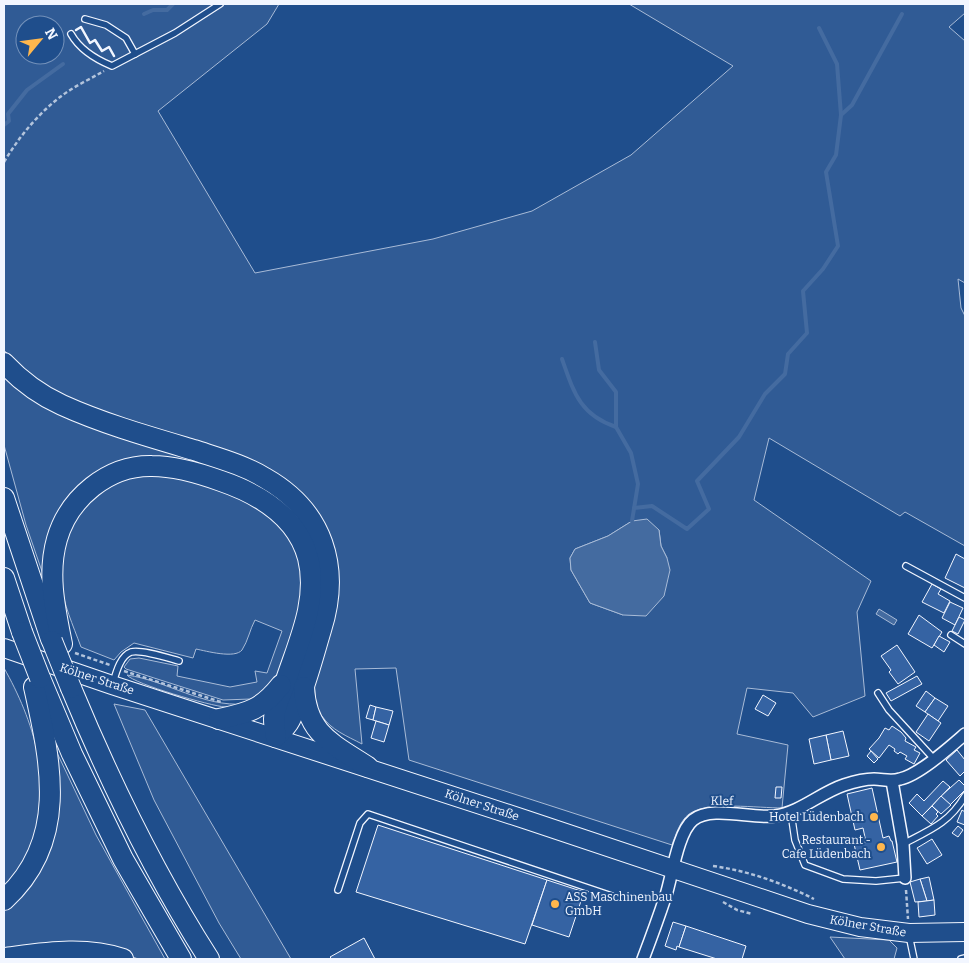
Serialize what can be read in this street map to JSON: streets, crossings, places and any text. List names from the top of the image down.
{
  "streets": {
    "main road": ["Kölner Straße"],
    "street": ["Klef"]
  },
  "crossings": [
    ["Kölner Straße", "Klef"]
  ],
  "places": ["Hotel Lüdenbach", "Restaurant - Cafe Lüdenbach", "ASS Maschinenbau GmbH"],
  "north": "top right"
}
